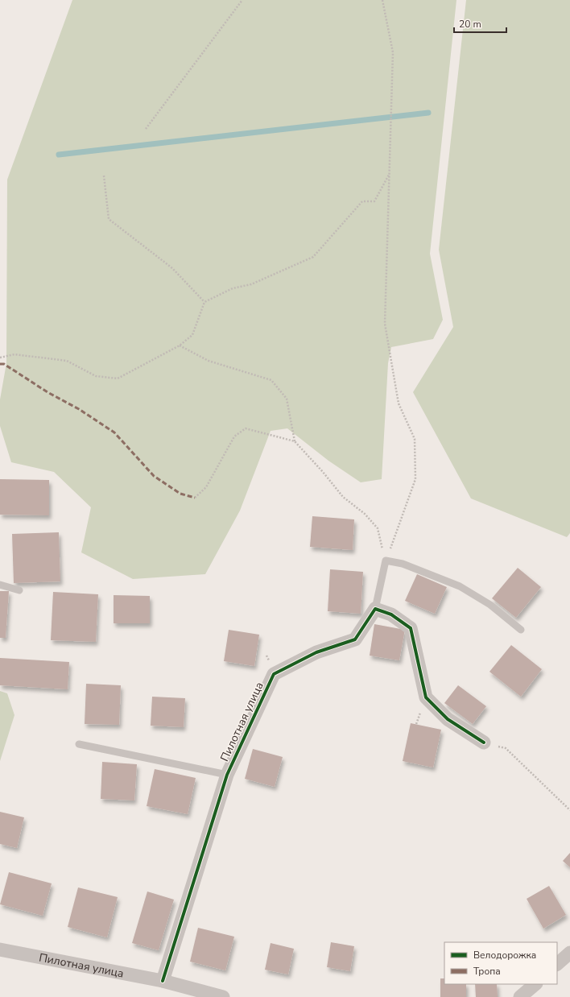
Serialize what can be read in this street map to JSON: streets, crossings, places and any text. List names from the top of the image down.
{
  "streets": {
    "street": ["Пилотная улица"]
  },
  "legend": ["Велодорожка", "Тропа"],
  "scale_bar": "20 m"
}
